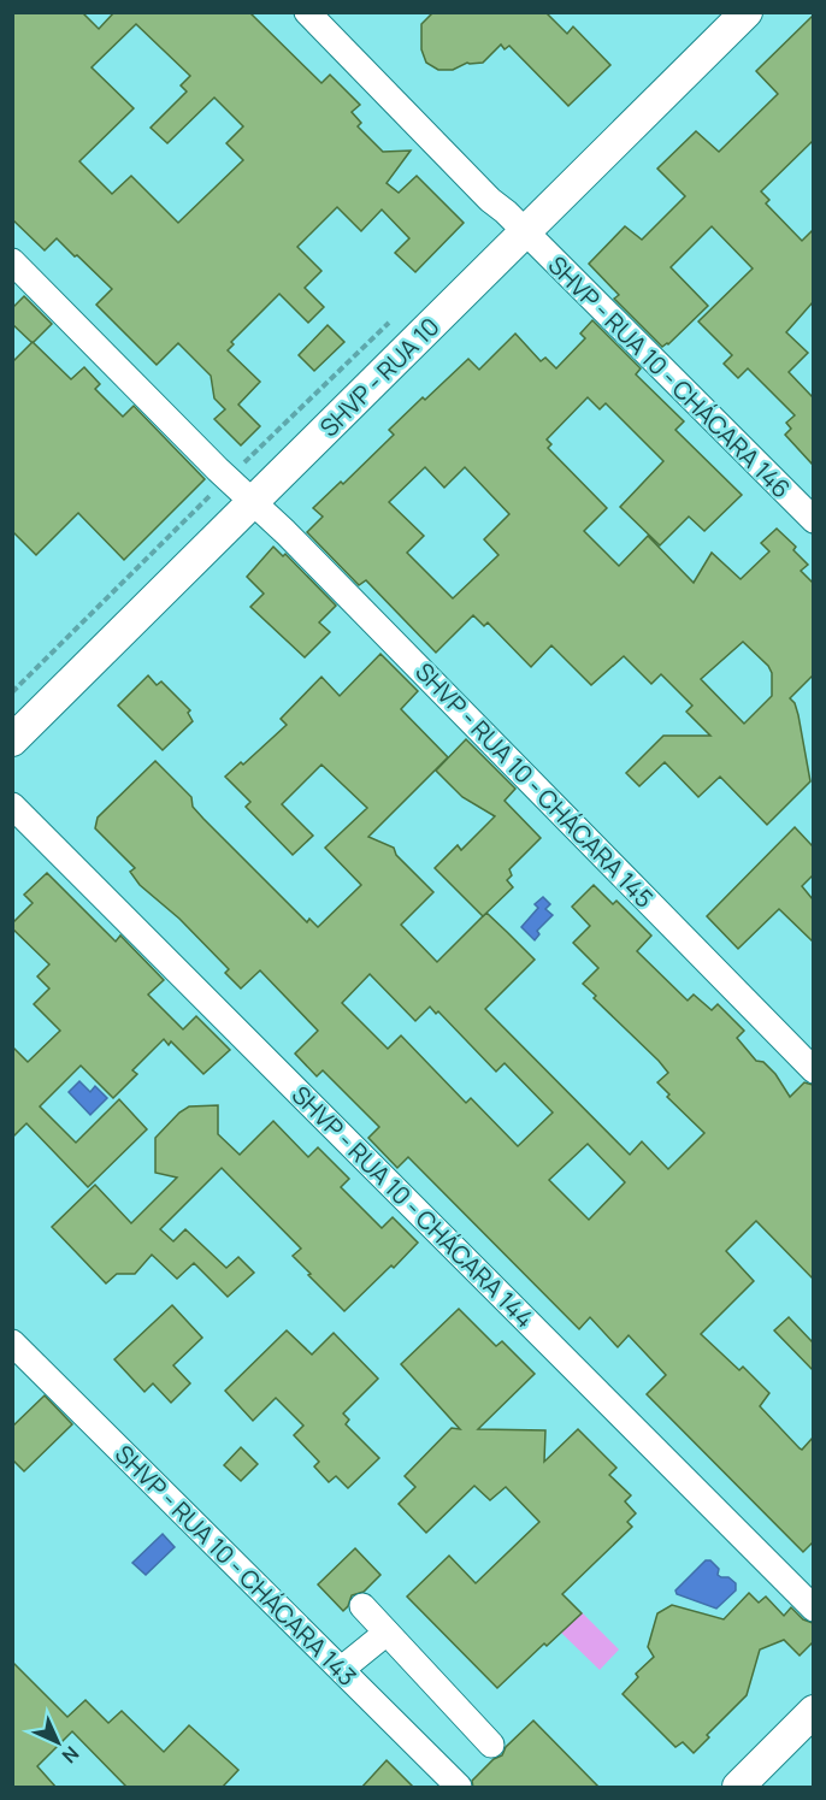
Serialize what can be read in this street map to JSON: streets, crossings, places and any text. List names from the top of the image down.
{
  "streets": {
    "street": [
      "SHVP - RUA 10",
      "SHVP - RUA 10 - CHÁCARA 146",
      "SHVP - RUA 10 - CHÁCARA 145",
      "SHVP - RUA 10 - CHÁCARA 144",
      "SHVP - RUA 10 - CHÁCARA 143"
    ]
  },
  "crossings": [
    ["SHVP - RUA 10", "SHVP - RUA 10 - CHÁCARA 146"],
    ["SHVP - RUA 10", "SHVP - RUA 10 - CHÁCARA 145"]
  ],
  "north": "bottom right"
}
